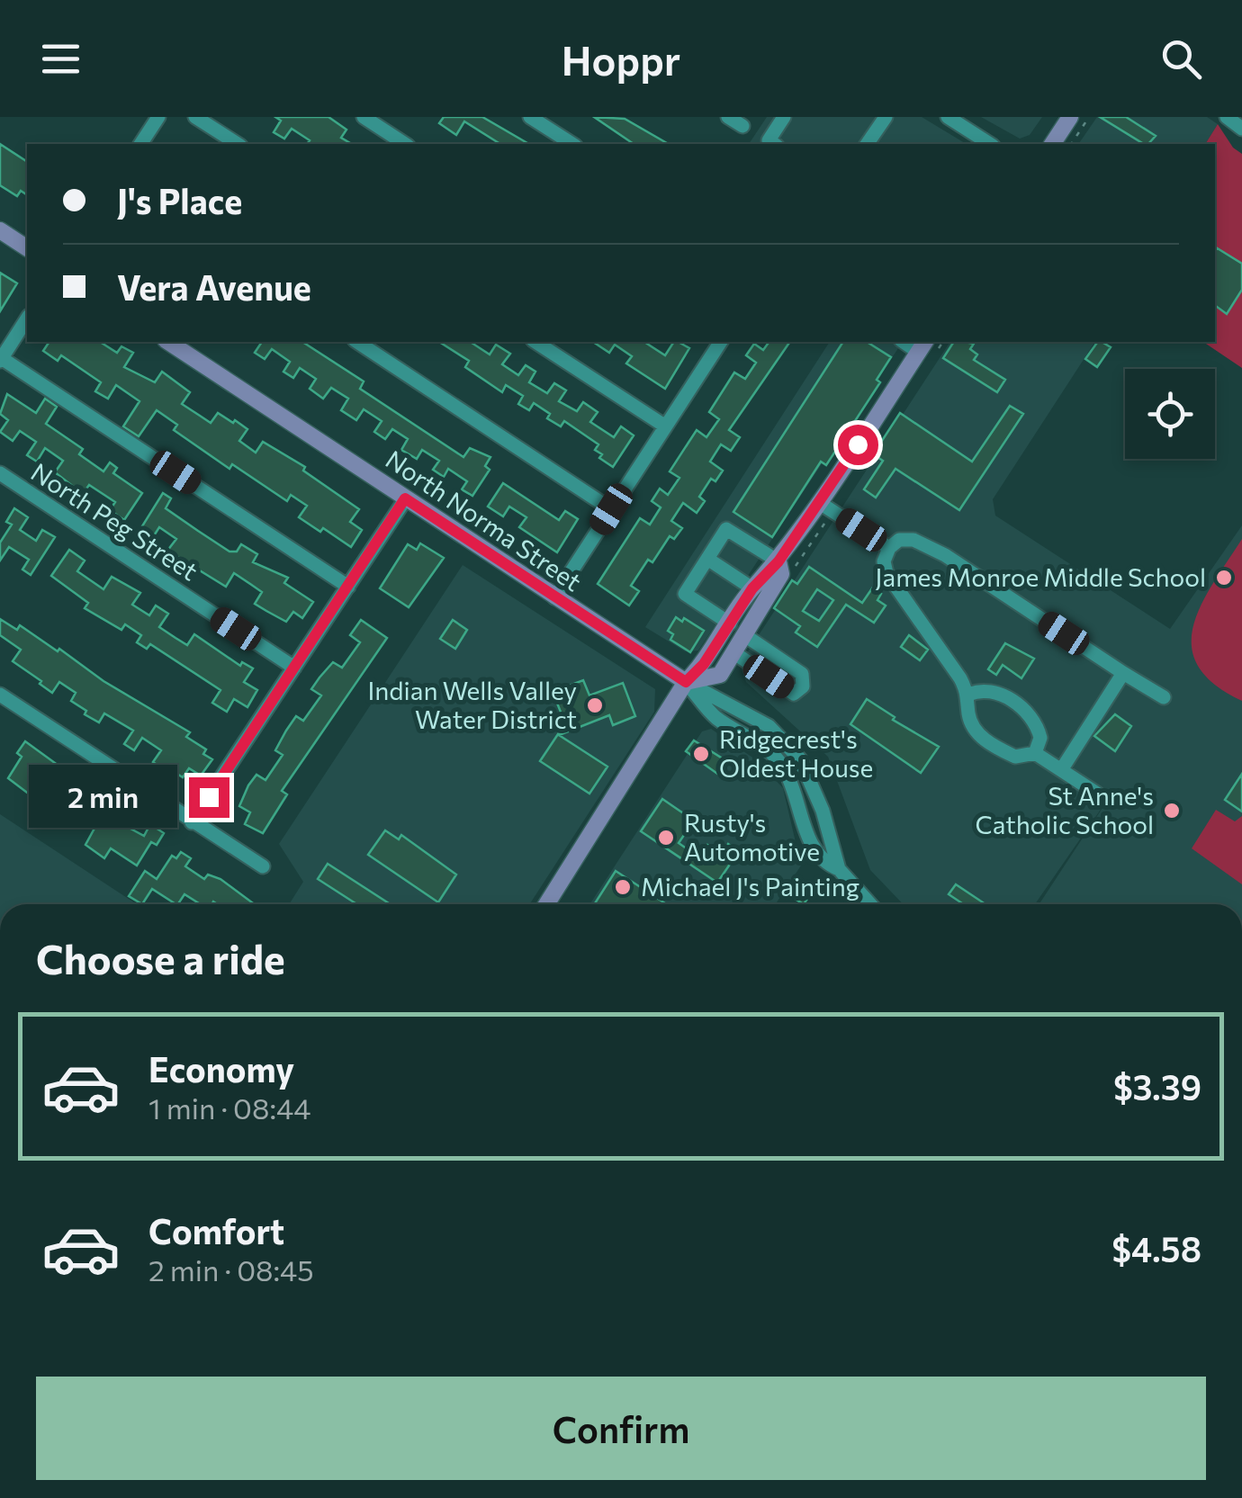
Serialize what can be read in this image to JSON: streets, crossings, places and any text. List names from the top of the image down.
{
  "streets": {
    "main road": ["North Norma Street"],
    "street": ["North Peg Street"]
  },
  "places": [
    "James Monroe Middle School",
    "Indian Wells Valley Water District",
    "Ridgecrest's Oldest House",
    "St Anne's Catholic School",
    "Rusty's Automotive",
    "Michael J's Painting"
  ],
  "page": {
    "header": "Hoppr",
    "banner": ["J's Place", "Vera Avenue"],
    "bubble": "2 min",
    "heading": "Choose a ride",
    "list": [
      {
        "name": "Economy",
        "note": "1 min · 08:44",
        "value": "$3.39"
      },
      {
        "name": "Comfort",
        "note": "2 min · 08:45",
        "value": "$4.58"
      }
    ],
    "buttons": "Confirm"
  }
}
